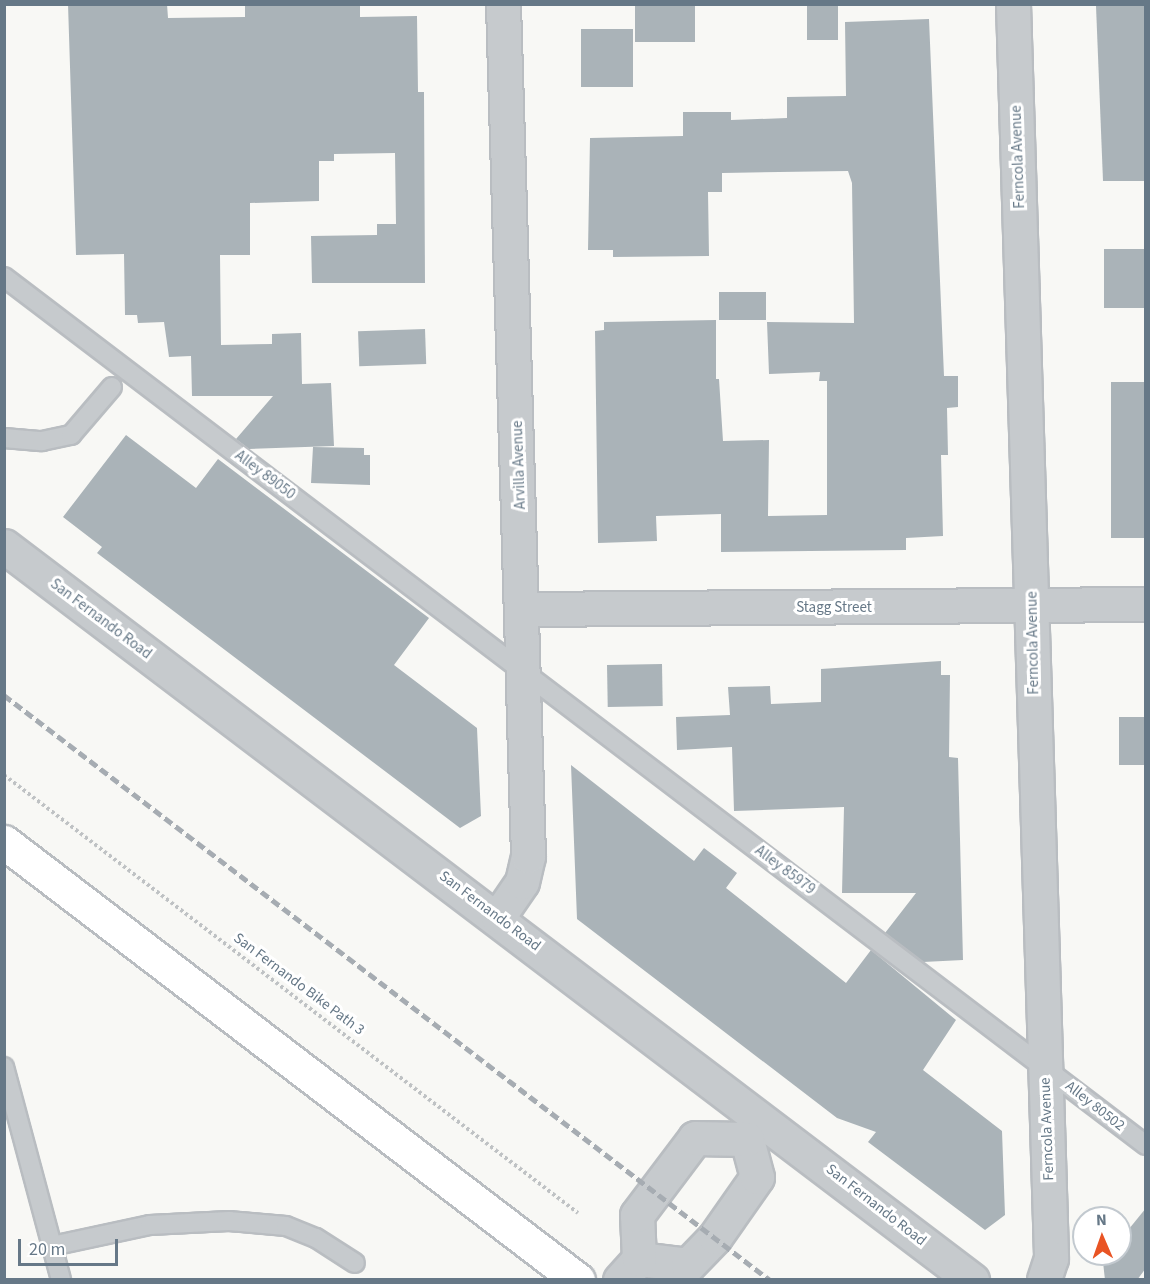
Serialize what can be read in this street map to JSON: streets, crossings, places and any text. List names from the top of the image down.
{
  "streets": {
    "street": [
      "Ferncola Avenue",
      "Arvilla Avenue",
      "Stagg Street",
      "San Fernando Road"
    ],
    "lane": ["Alley 89050", "Alley 85979", "Alley 80502"],
    "path": ["San Fernando Bike Path 3"]
  },
  "crossings": [
    ["Ferncola Avenue", "Stagg Street"],
    ["Ferncola Avenue", "Alley 85979"],
    ["Ferncola Avenue", "Alley 80502"],
    ["Arvilla Avenue", "Alley 89050"],
    ["Arvilla Avenue", "Stagg Street"],
    ["Arvilla Avenue", "San Fernando Road"],
    ["Arvilla Avenue", "Alley 85979"],
    ["Alley 89050", "Alley 85979"],
    ["Alley 85979", "Alley 80502"]
  ],
  "scale_bar": "20 m",
  "north": "top"
}
